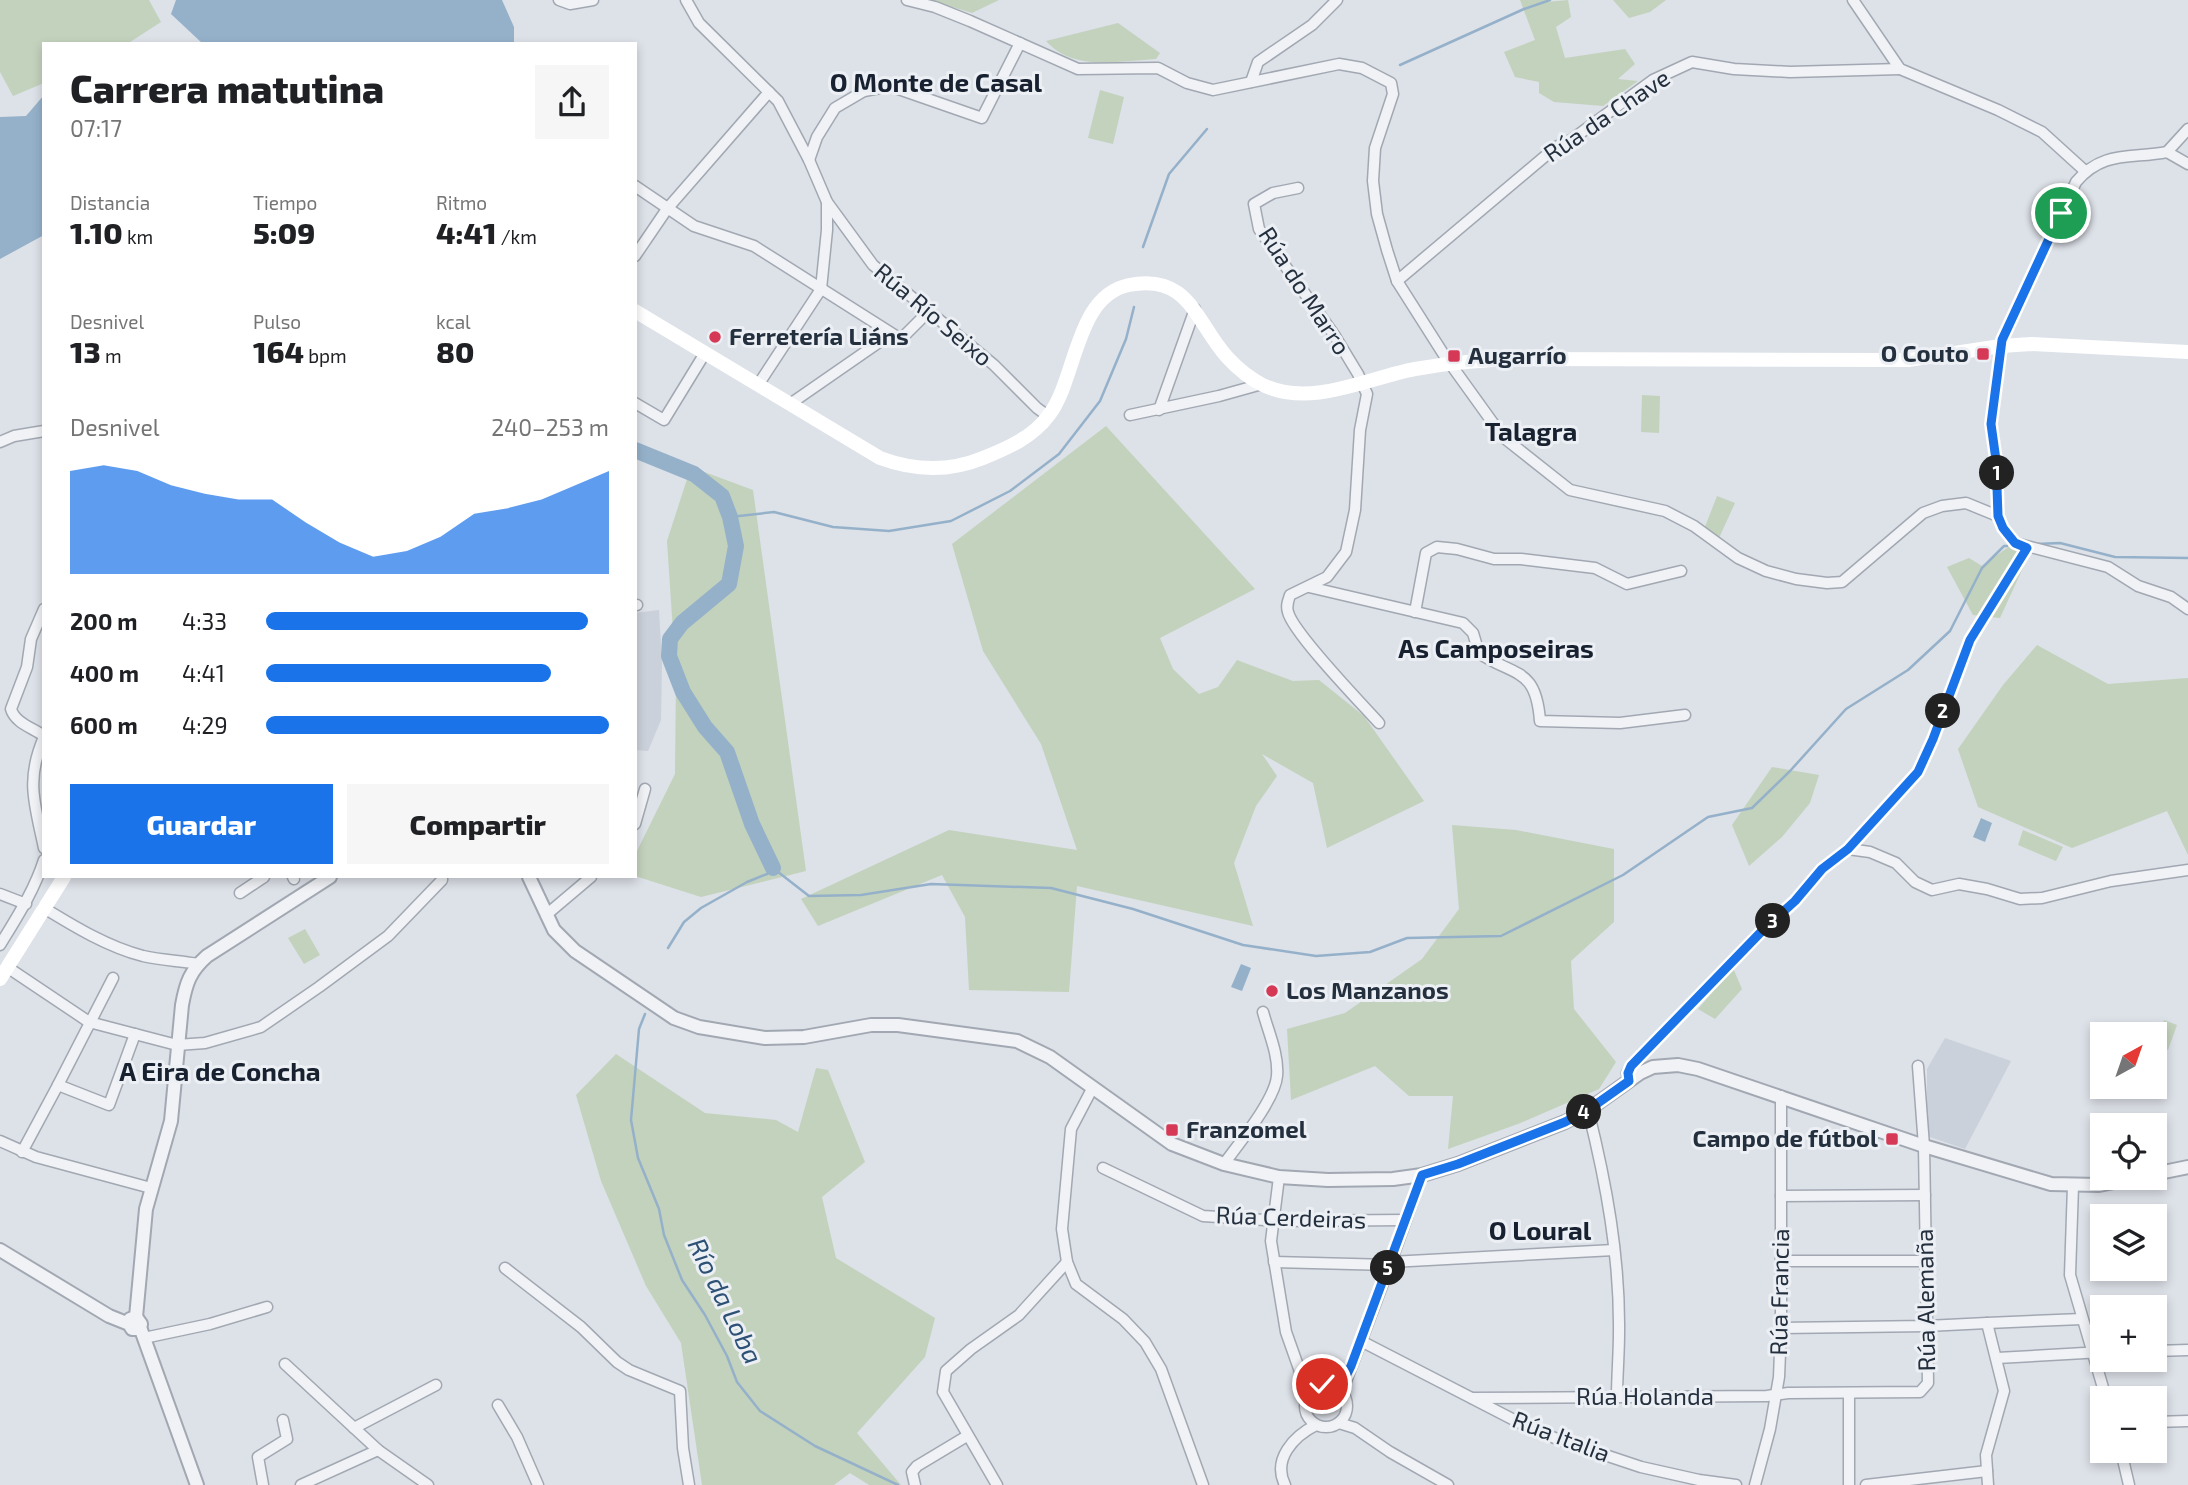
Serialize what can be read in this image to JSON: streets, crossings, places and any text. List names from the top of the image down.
{
  "streets": {
    "street": [
      "Rúa da Chave",
      "Rúa do Marro",
      "Rúa Río Seixo",
      "Rúa Cerdeiras",
      "Rúa Francia",
      "Rúa Alemaña",
      "Rúa Holanda",
      "Rúa Italia"
    ]
  },
  "crossings": [
    ["Rúa Francia", "Rúa Alemaña"],
    ["Rúa Francia", "Rúa Holanda"],
    ["Rúa Alemaña", "Rúa Holanda"],
    ["Rúa Holanda", "Rúa Italia"]
  ],
  "districts": [
    "O Monte de Casal",
    "Talagra",
    "As Camposeiras",
    "A Eira de Concha",
    "O Loural"
  ],
  "water": ["Río da Loba"],
  "places": {
    "other": ["Ferretería Liáns", "Los Manzanos"],
    "transit": [
      "O Couto",
      "Augarrío",
      "Franzomel",
      "Campo de fútbol"
    ]
  },
  "north": "top right",
  "page": {
    "heading": ["Carrera matutina", "07:17"],
    "stats": [
      ["Distancia", "1.10 km"],
      ["Tiempo", "5:09"],
      ["Ritmo", "4:41 /km"],
      ["Desnivel", "13 m"],
      ["Pulso", "164 bpm"],
      ["kcal", "80"]
    ],
    "chart": ["Desnivel", "240–253 m"],
    "pins": [
      "1",
      "2",
      "3",
      "4",
      "5"
    ],
    "list": [
      {
        "name": "200 m",
        "note": "4:33"
      },
      {
        "name": "400 m",
        "note": "4:41"
      },
      {
        "name": "600 m",
        "note": "4:29"
      }
    ],
    "buttons": ["Guardar", "Compartir"],
    "map_buttons": ["+", "−"]
  }
}
